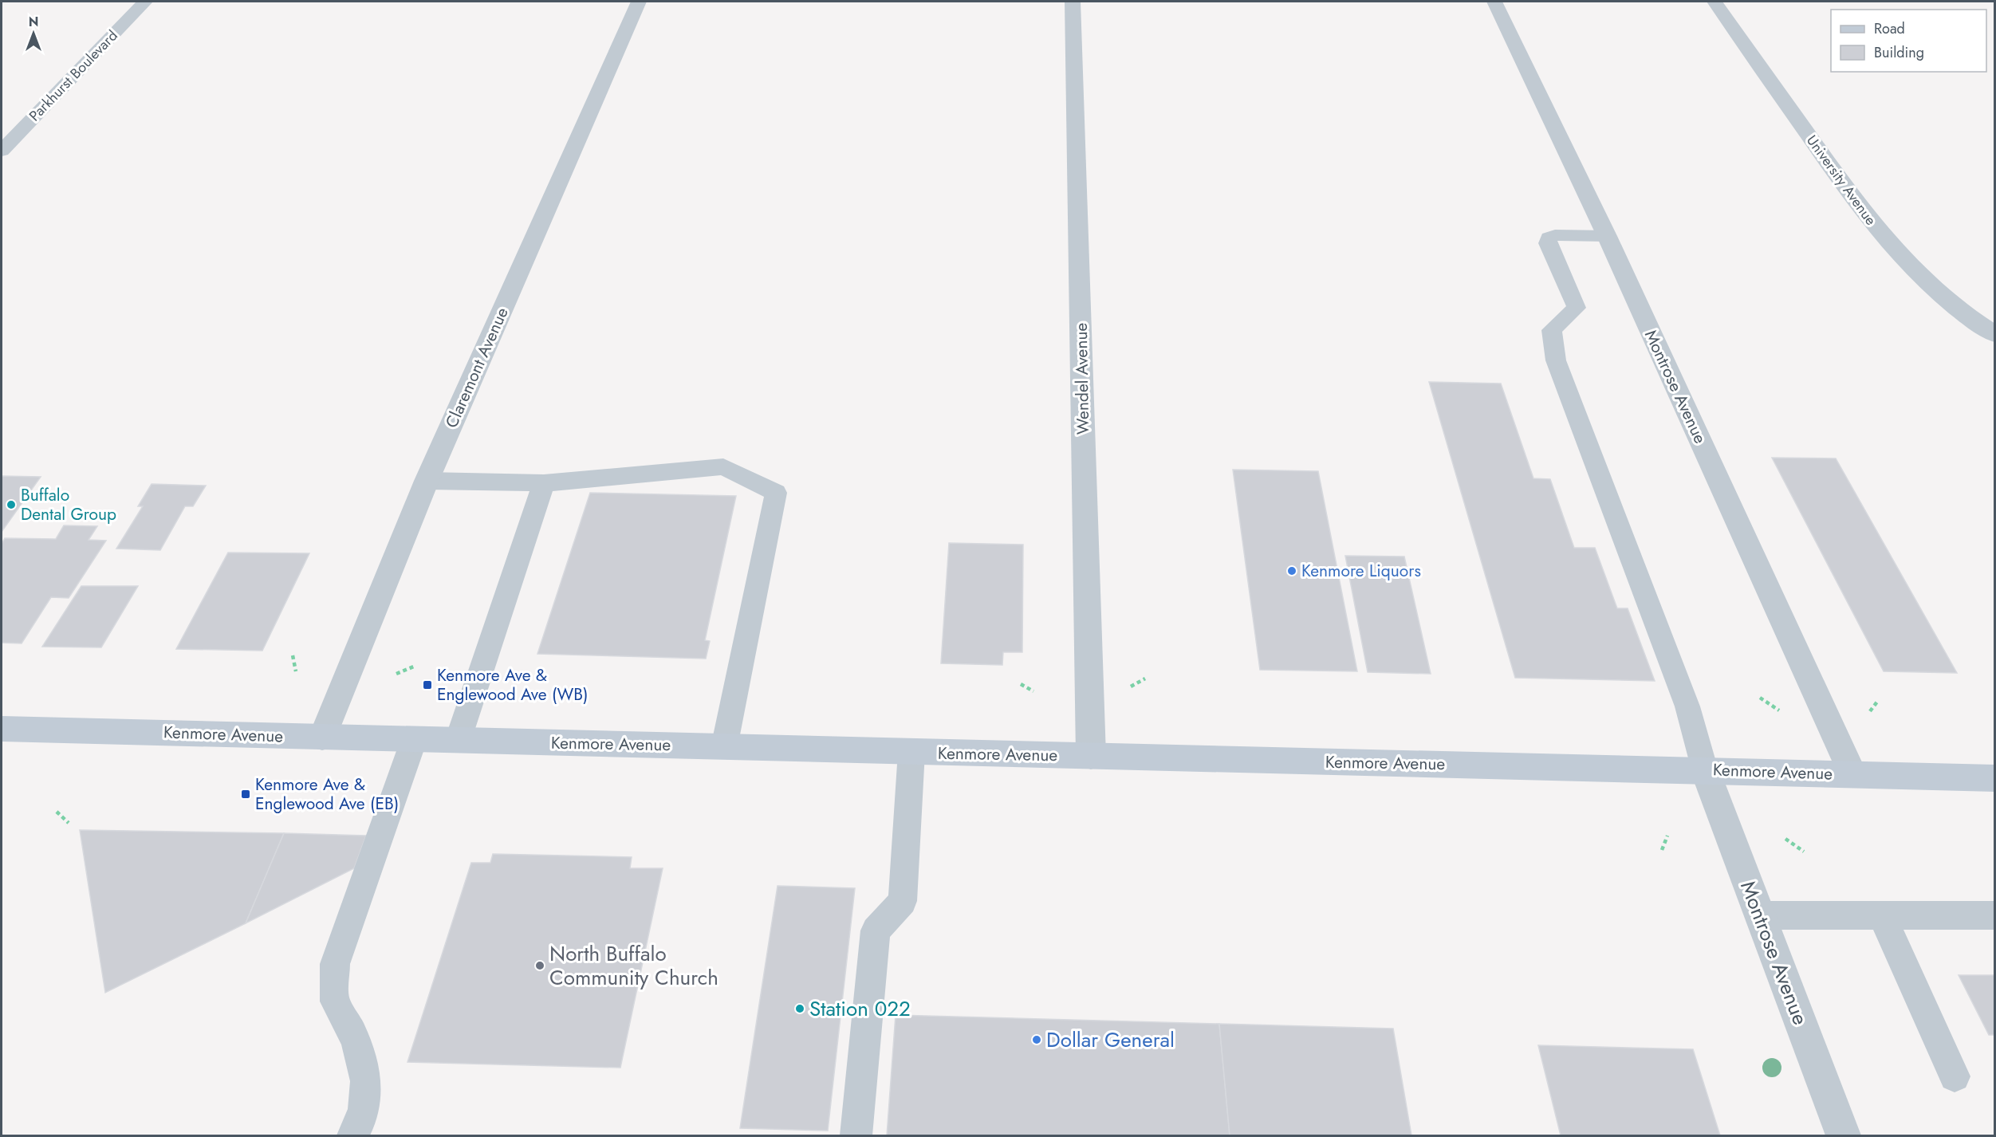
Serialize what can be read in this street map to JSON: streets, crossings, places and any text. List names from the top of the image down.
{
  "streets": {
    "main road": ["Kenmore Avenue"],
    "street": [
      "Parkhurst Boulevard",
      "University Avenue",
      "Claremont Avenue",
      "Wendel Avenue",
      "Montrose Avenue"
    ]
  },
  "crossings": [
    ["Claremont Avenue", "Kenmore Avenue"],
    ["Wendel Avenue", "Kenmore Avenue"],
    ["Montrose Avenue", "Kenmore Avenue"]
  ],
  "places": {
    "other": [
      "Buffalo Dental Group",
      "Kenmore Liquors",
      "North Buffalo Community Church",
      "Station 022",
      "Dollar General"
    ],
    "transit": ["Kenmore Ave & Englewood Ave (WB)", "Kenmore Ave & Englewood Ave (EB)"]
  },
  "legend": ["Road", "Building"],
  "north": "top"
}
